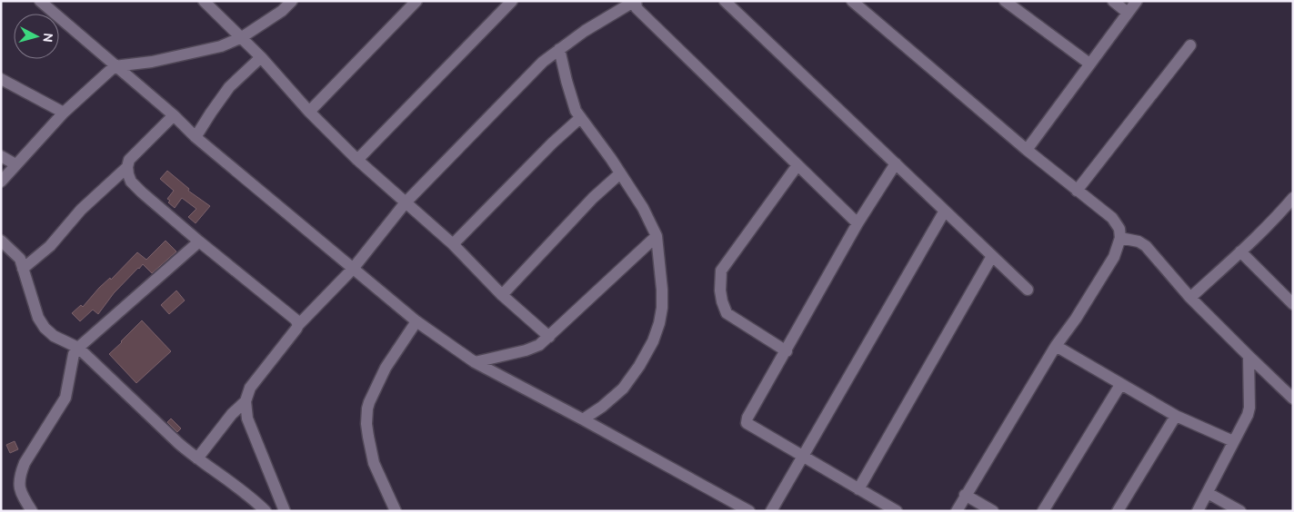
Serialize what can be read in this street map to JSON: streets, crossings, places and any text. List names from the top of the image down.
{
  "north": "right"
}
